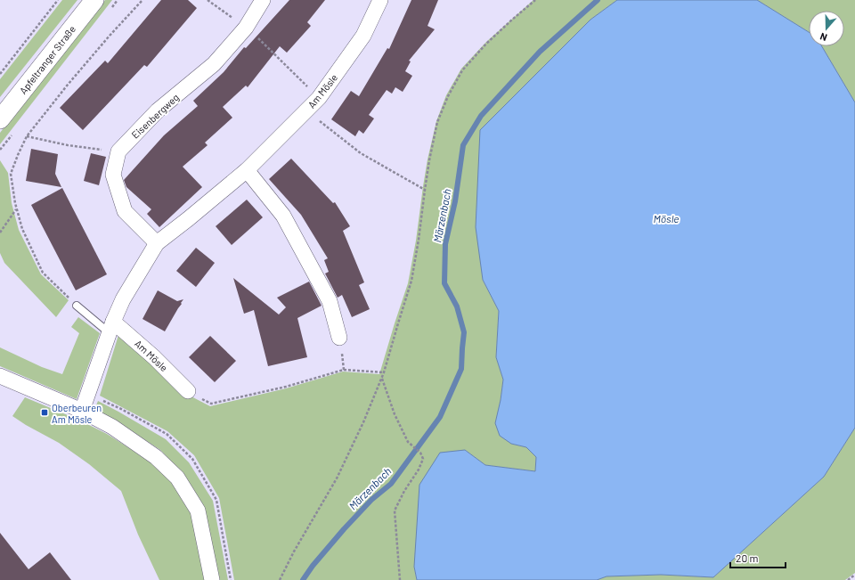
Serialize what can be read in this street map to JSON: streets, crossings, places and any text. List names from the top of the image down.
{
  "streets": {
    "street": ["Apfeltranger Straße", "Am Mösle", "Eisenbergweg"]
  },
  "water": ["Märzenbach", "Mösle"],
  "places": {
    "transit": ["Oberbeuren Am Mösle"]
  },
  "scale_bar": "20 m",
  "north": "bottom"
}
